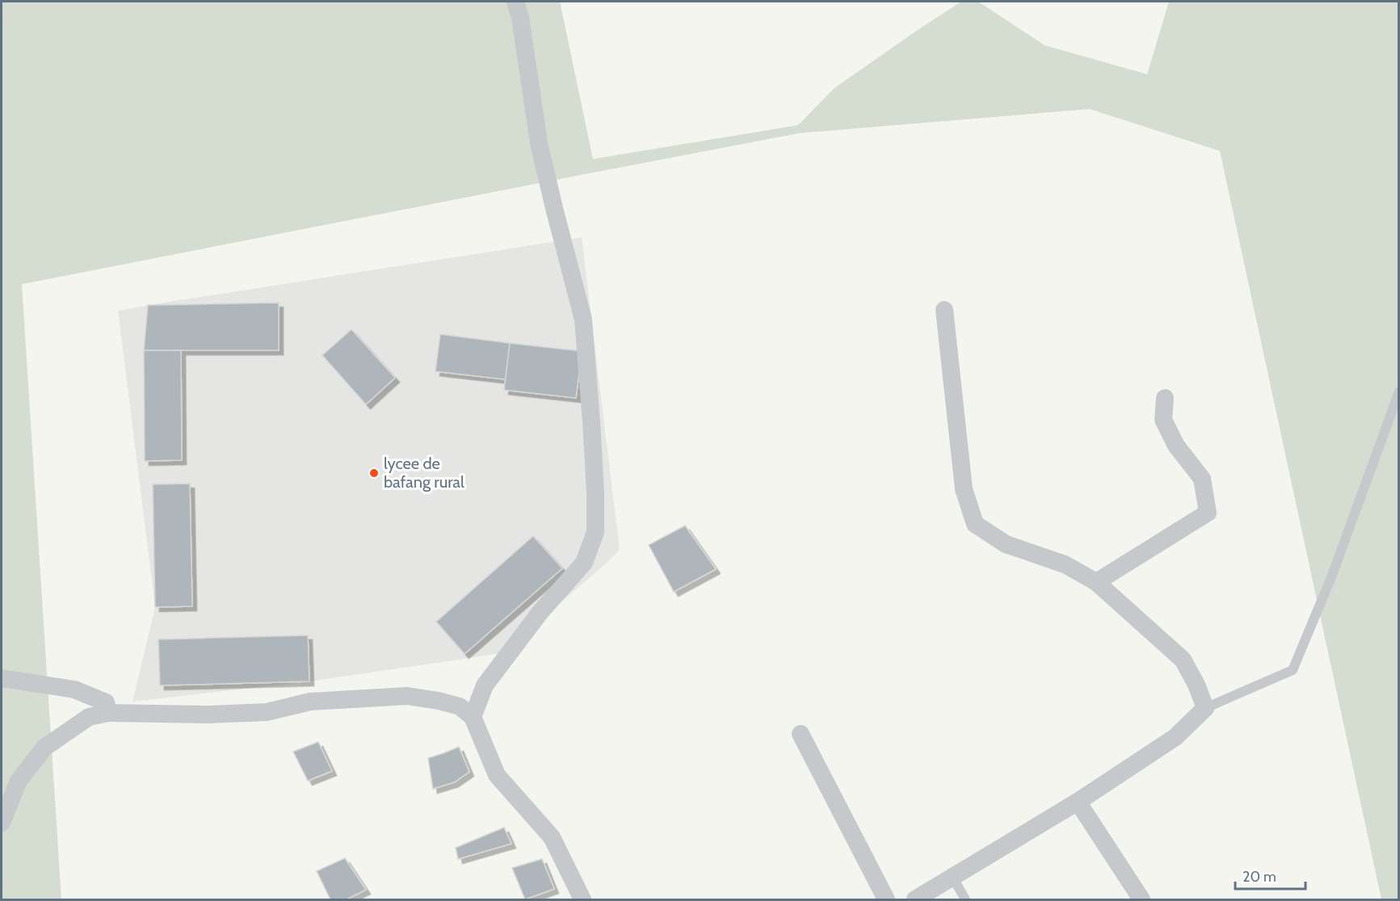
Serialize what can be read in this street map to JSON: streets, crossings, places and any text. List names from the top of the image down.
{
  "places": ["lycee de bafang rural"],
  "scale_bar": "20 m"
}
